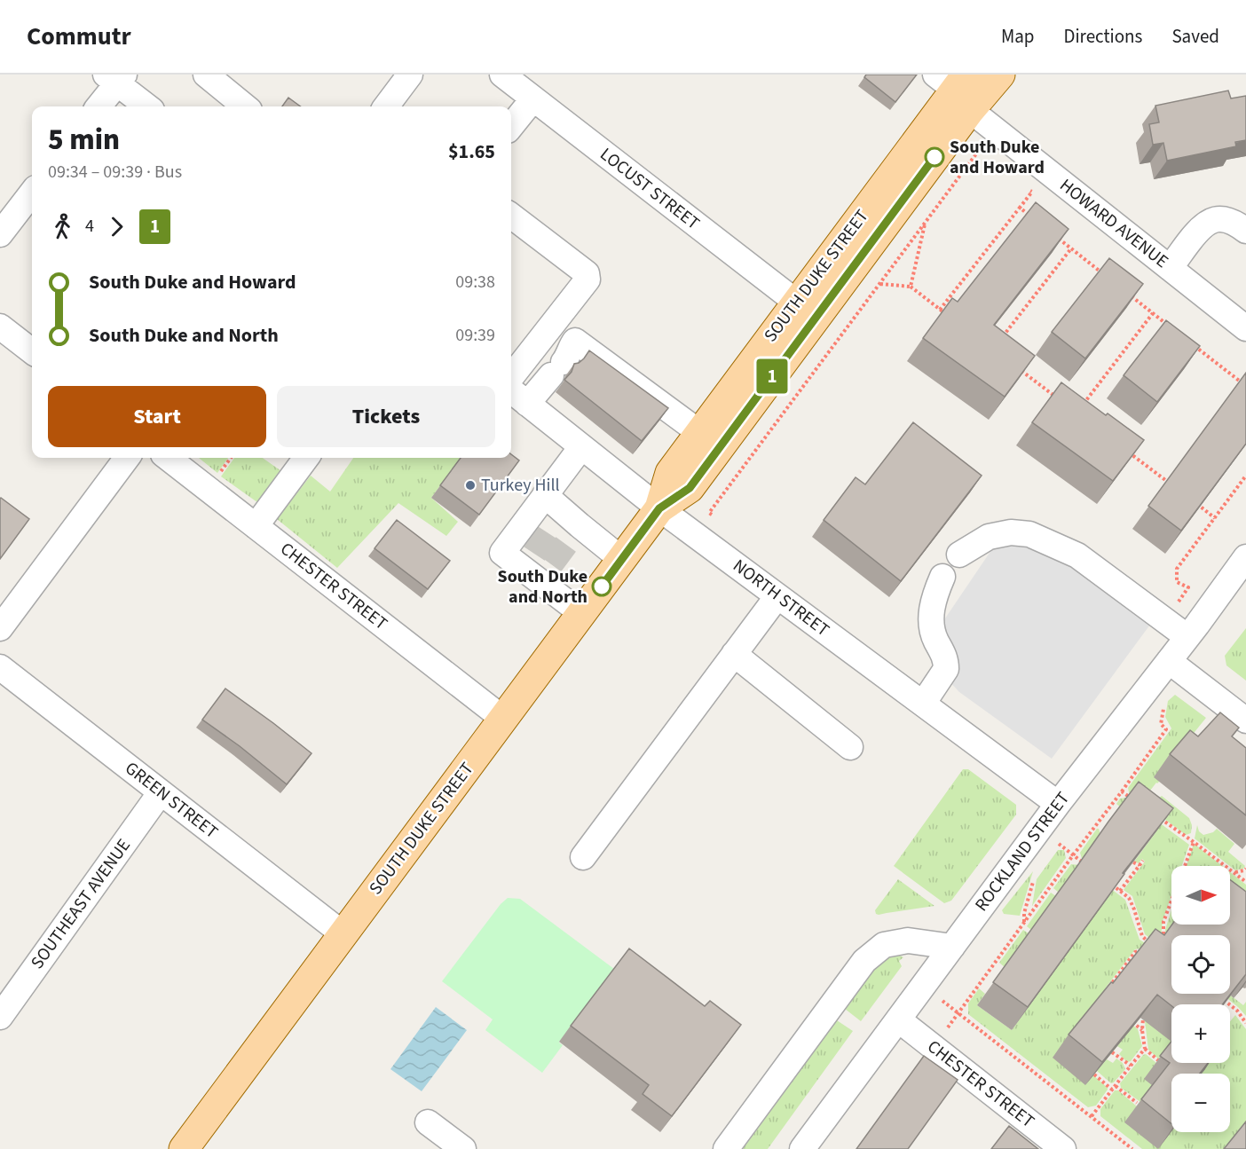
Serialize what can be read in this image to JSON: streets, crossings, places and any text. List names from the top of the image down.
{
  "streets": {
    "main road": ["SOUTH DUKE STREET"],
    "street": [
      "LOCUST STREET",
      "HOWARD AVENUE",
      "CHESTER STREET",
      "NORTH STREET",
      "GREEN STREET",
      "ROCKLAND STREET",
      "SOUTHEAST AVENUE"
    ]
  },
  "crossings": [
    ["LOCUST STREET", "SOUTH DUKE STREET"],
    ["HOWARD AVENUE", "SOUTH DUKE STREET"],
    ["SOUTH DUKE STREET", "CHESTER STREET"],
    ["SOUTH DUKE STREET", "NORTH STREET"],
    ["SOUTH DUKE STREET", "GREEN STREET"],
    ["CHESTER STREET", "ROCKLAND STREET"],
    ["NORTH STREET", "ROCKLAND STREET"],
    ["GREEN STREET", "SOUTHEAST AVENUE"]
  ],
  "places": ["South Duke and Howard", "Turkey Hill", "South Duke and North"],
  "lines": ["bus line 1"],
  "north": "right",
  "page": {
    "header": "Commutr",
    "nav": ["Map", "Directions", "Saved"],
    "on_map": "1",
    "heading": ["5 min", "09:34 – 09:39 · Bus", "$1.65"],
    "legs": ["4", "1"],
    "list": [
      {
        "name": "South Duke and Howard",
        "value": "09:38"
      },
      {
        "name": "South Duke and North",
        "value": "09:39"
      }
    ],
    "buttons": ["Start", "Tickets"],
    "map_buttons": ["+", "−"]
  }
}
